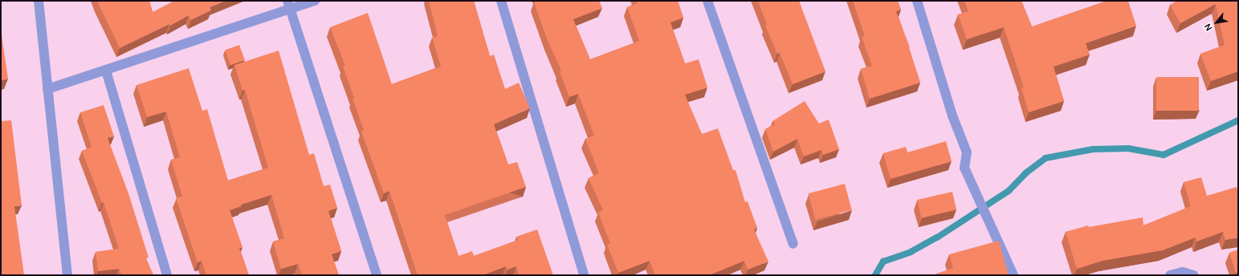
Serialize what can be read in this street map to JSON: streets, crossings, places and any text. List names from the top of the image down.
{
  "north": "bottom left"
}
